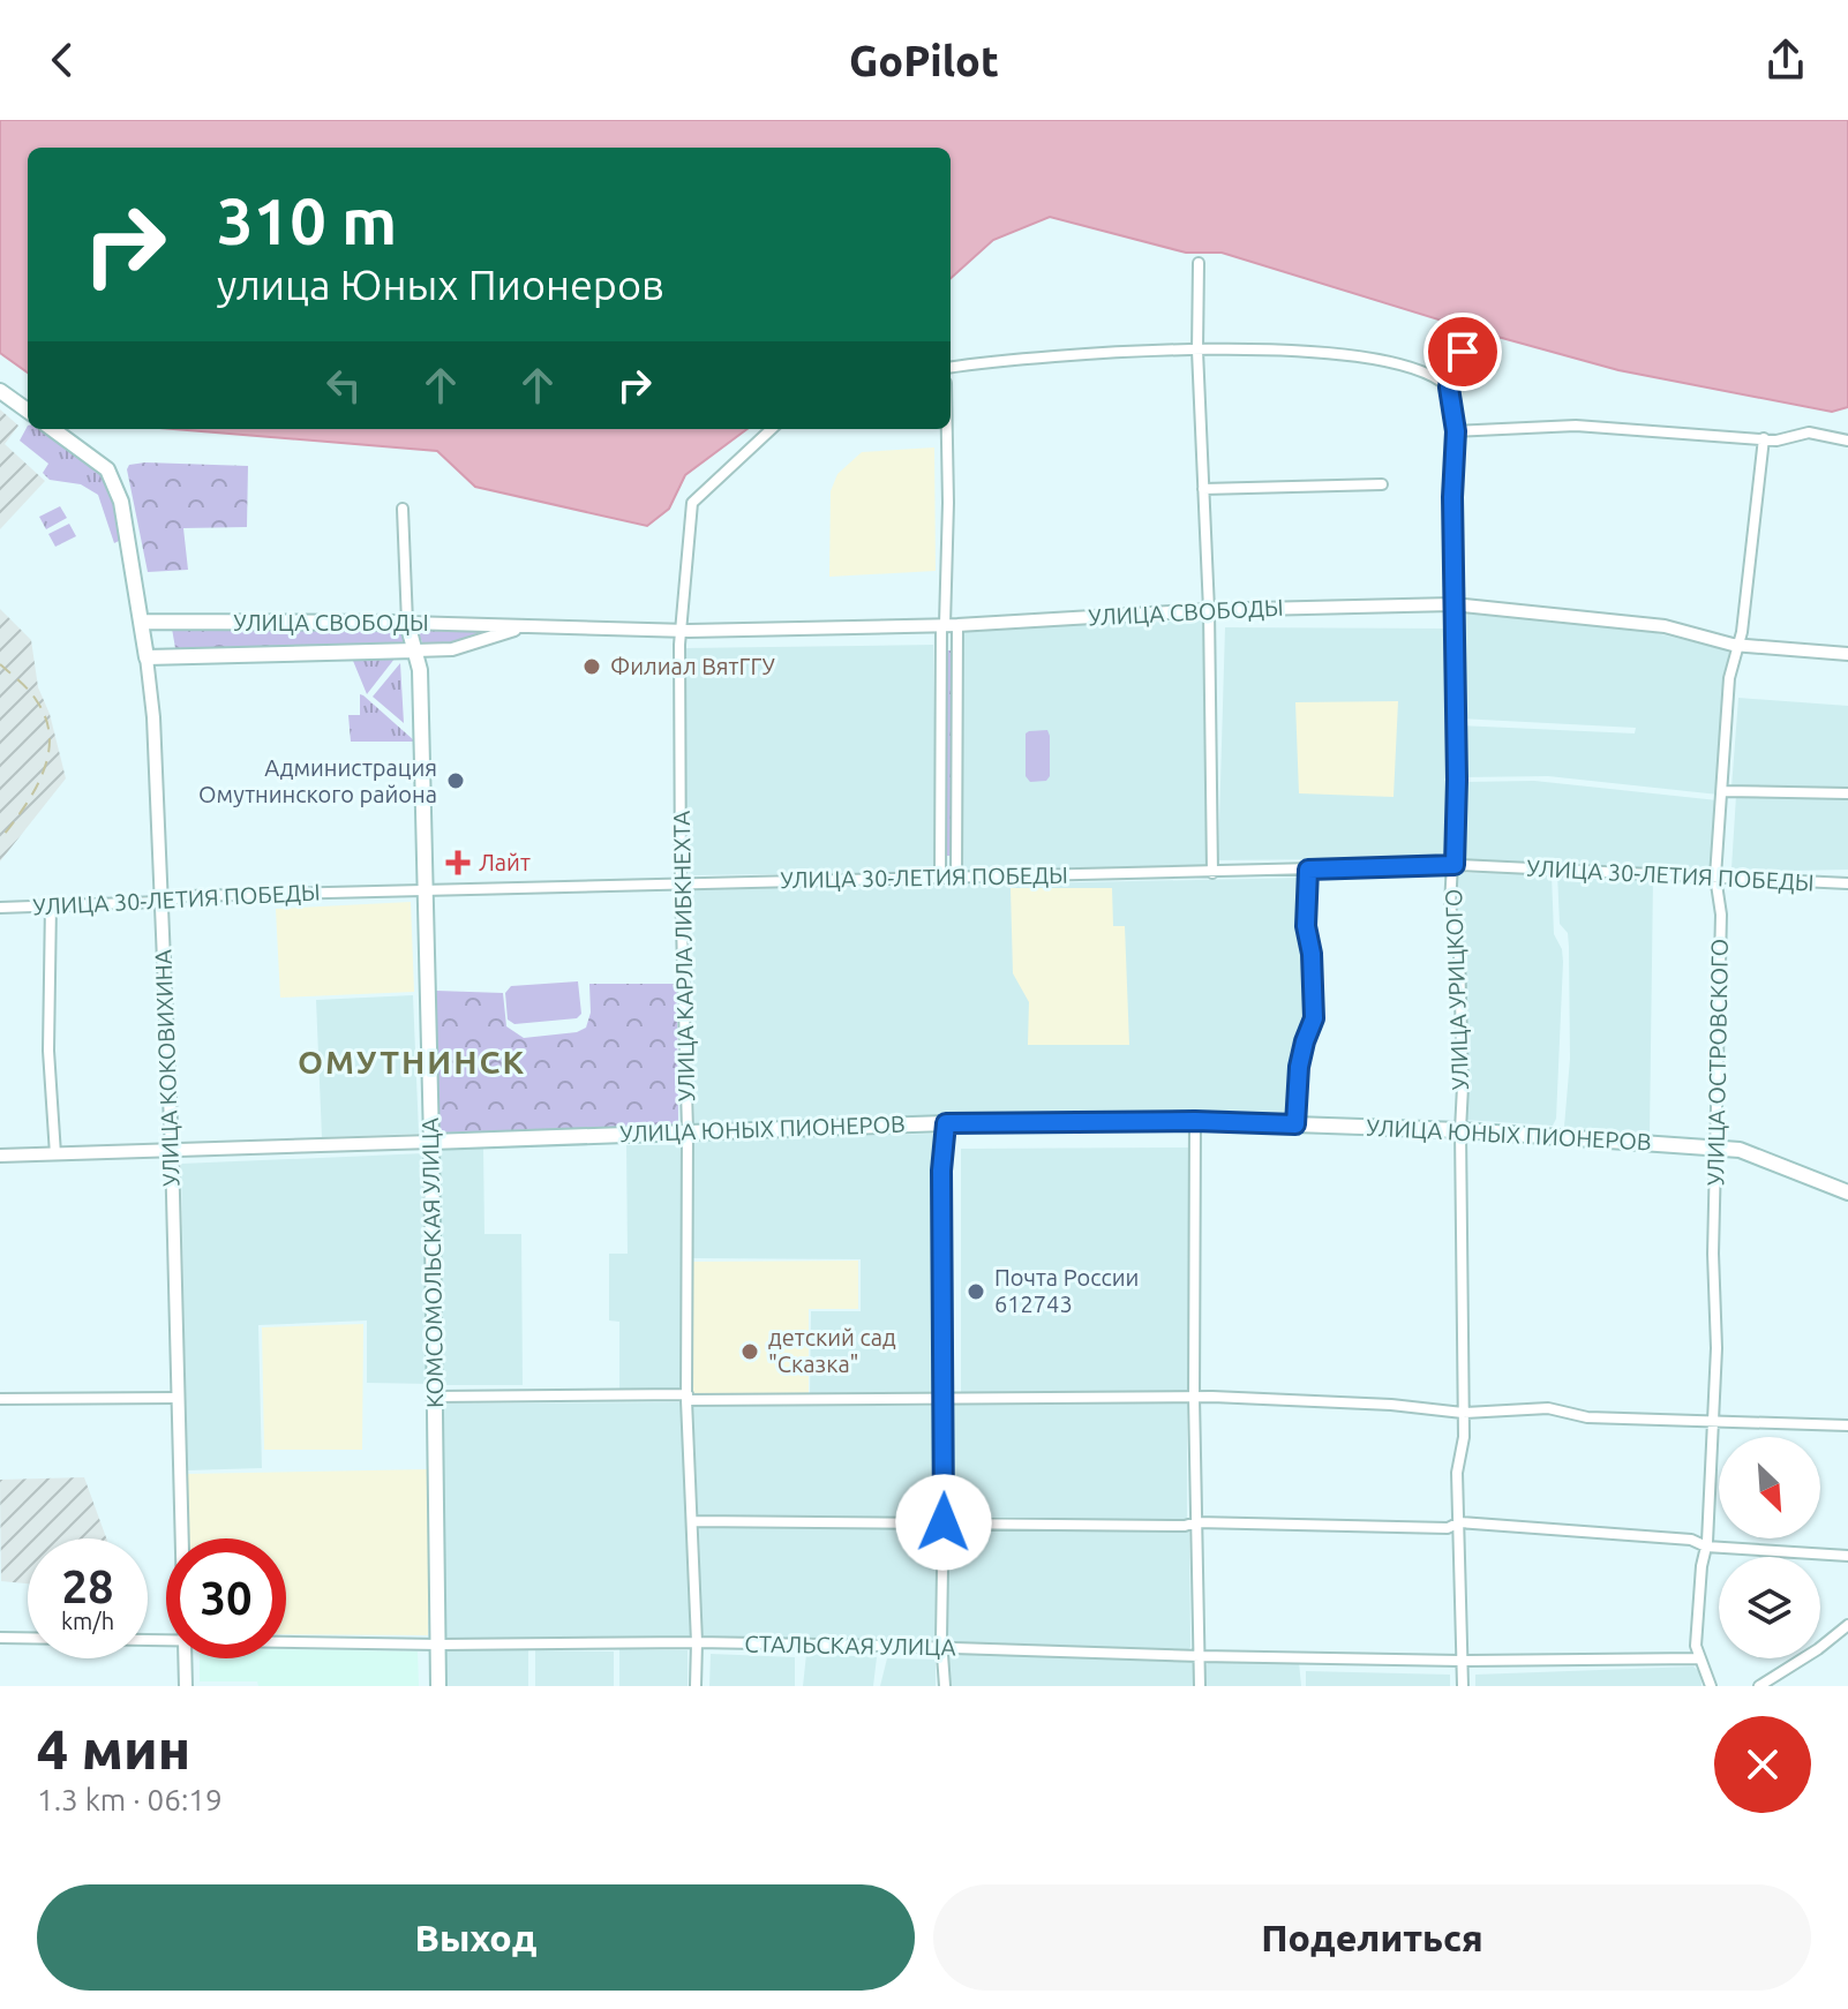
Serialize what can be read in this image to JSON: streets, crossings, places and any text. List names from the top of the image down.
{
  "streets": {
    "main road": [
      "УЛИЦА СВОБОДЫ",
      "УЛИЦА КОКОВИХИНА",
      "УЛИЦА ЮНЫХ ПИОНЕРОВ",
      "КОМСОМОЛЬСКАЯ УЛИЦА"
    ],
    "street": [
      "УЛИЦА 30-ЛЕТИЯ ПОБЕДЫ",
      "УЛИЦА КАРЛА ЛИБКНЕХТА",
      "УЛИЦА УРИЦКОГО",
      "УЛИЦА ОСТРОВСКОГО",
      "СТАЛЬСКАЯ УЛИЦА"
    ]
  },
  "crossings": [
    ["УЛИЦА СВОБОДЫ", "УЛИЦА КАРЛА ЛИБКНЕХТА"],
    ["УЛИЦА СВОБОДЫ", "УЛИЦА УРИЦКОГО"],
    ["УЛИЦА СВОБОДЫ", "УЛИЦА ОСТРОВСКОГО"],
    ["УЛИЦА СВОБОДЫ", "УЛИЦА КОКОВИХИНА"],
    ["УЛИЦА СВОБОДЫ", "КОМСОМОЛЬСКАЯ УЛИЦА"],
    ["УЛИЦА 30-ЛЕТИЯ ПОБЕДЫ", "УЛИЦА КАРЛА ЛИБКНЕХТА"],
    ["УЛИЦА 30-ЛЕТИЯ ПОБЕДЫ", "УЛИЦА УРИЦКОГО"],
    ["УЛИЦА 30-ЛЕТИЯ ПОБЕДЫ", "УЛИЦА ОСТРОВСКОГО"],
    ["УЛИЦА 30-ЛЕТИЯ ПОБЕДЫ", "УЛИЦА КОКОВИХИНА"],
    ["УЛИЦА 30-ЛЕТИЯ ПОБЕДЫ", "КОМСОМОЛЬСКАЯ УЛИЦА"],
    ["УЛИЦА КАРЛА ЛИБКНЕХТА", "УЛИЦА ЮНЫХ ПИОНЕРОВ"],
    ["УЛИЦА КАРЛА ЛИБКНЕХТА", "СТАЛЬСКАЯ УЛИЦА"],
    ["УЛИЦА УРИЦКОГО", "УЛИЦА ЮНЫХ ПИОНЕРОВ"],
    ["УЛИЦА УРИЦКОГО", "СТАЛЬСКАЯ УЛИЦА"],
    ["УЛИЦА ОСТРОВСКОГО", "УЛИЦА ЮНЫХ ПИОНЕРОВ"],
    ["УЛИЦА ОСТРОВСКОГО", "СТАЛЬСКАЯ УЛИЦА"],
    ["УЛИЦА КОКОВИХИНА", "УЛИЦА ЮНЫХ ПИОНЕРОВ"],
    ["УЛИЦА ЮНЫХ ПИОНЕРОВ", "КОМСОМОЛЬСКАЯ УЛИЦА"],
    ["КОМСОМОЛЬСКАЯ УЛИЦА", "СТАЛЬСКАЯ УЛИЦА"]
  ],
  "districts": ["ОМУТНИНСК"],
  "places": {
    "other": [
      "Филиал ВятГГУ",
      "Администрация Омутнинского района",
      "Почта России 612743",
      "детский сад \"Сказка\""
    ],
    "health": ["Лайт"]
  },
  "north": "bottom right",
  "page": {
    "header": "GoPilot",
    "turn": ["310 m", "улица Юных Пионеров"],
    "speed": "28 km/h",
    "limit": "30",
    "heading": ["4 мин", "1.3 km · 06:19"],
    "buttons": ["Выход", "Поделиться"]
  }
}
